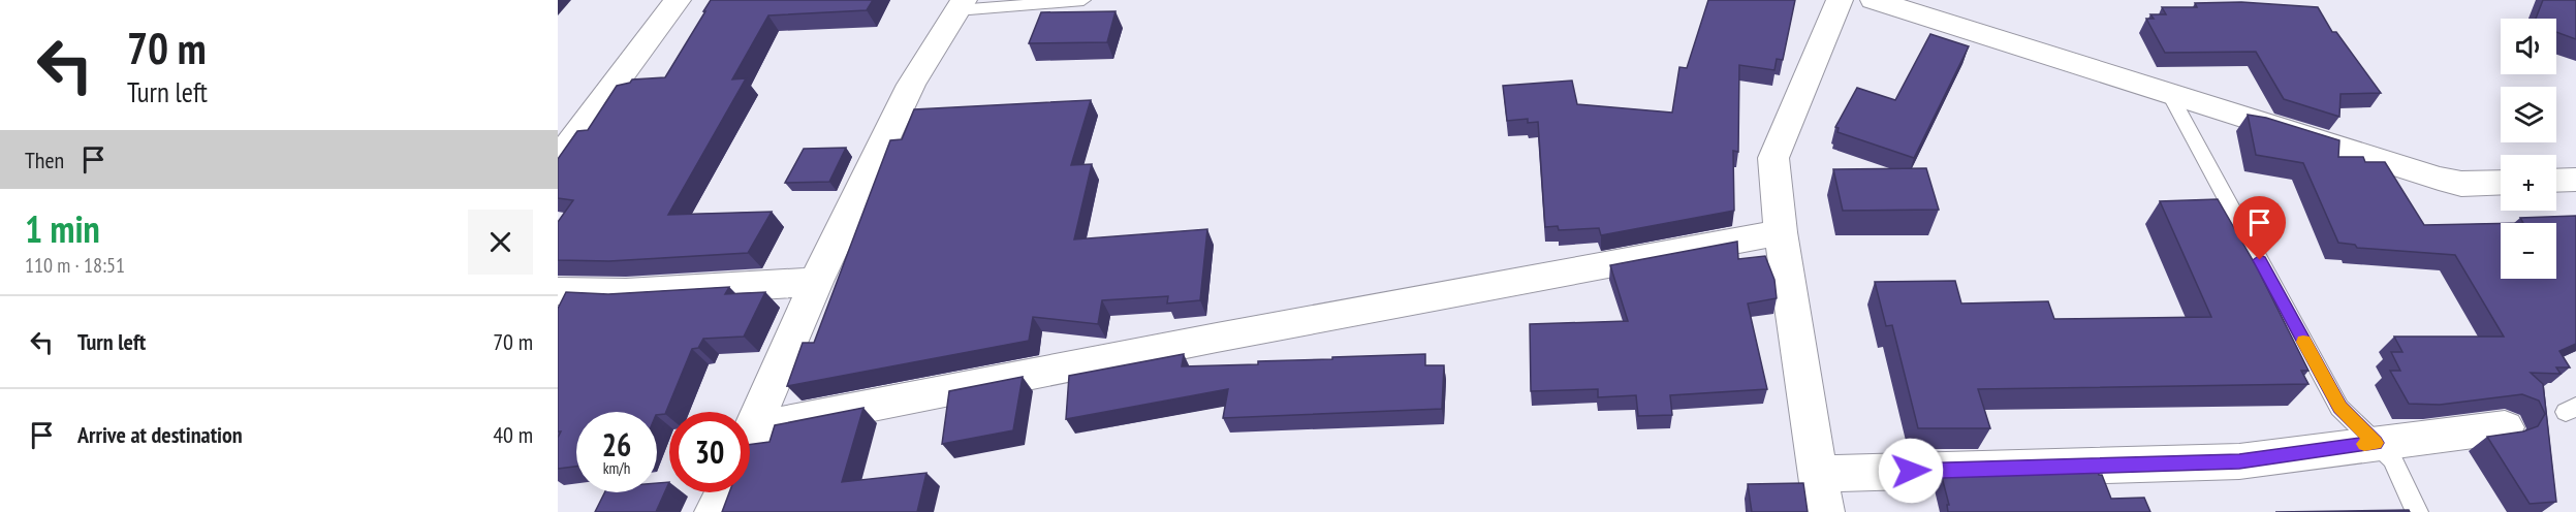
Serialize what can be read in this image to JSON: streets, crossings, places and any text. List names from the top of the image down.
{
  "page": {
    "turn": ["70 m", "Turn left"],
    "map_buttons": ["+", "−"],
    "then": "Then",
    "heading": ["1 min", "110 m · 18:51"],
    "list": [
      {
        "name": "Turn left",
        "value": "70 m"
      },
      {
        "name": "Arrive at destination",
        "value": "40 m"
      }
    ],
    "speed": "26 km/h",
    "limit": "30"
  }
}
